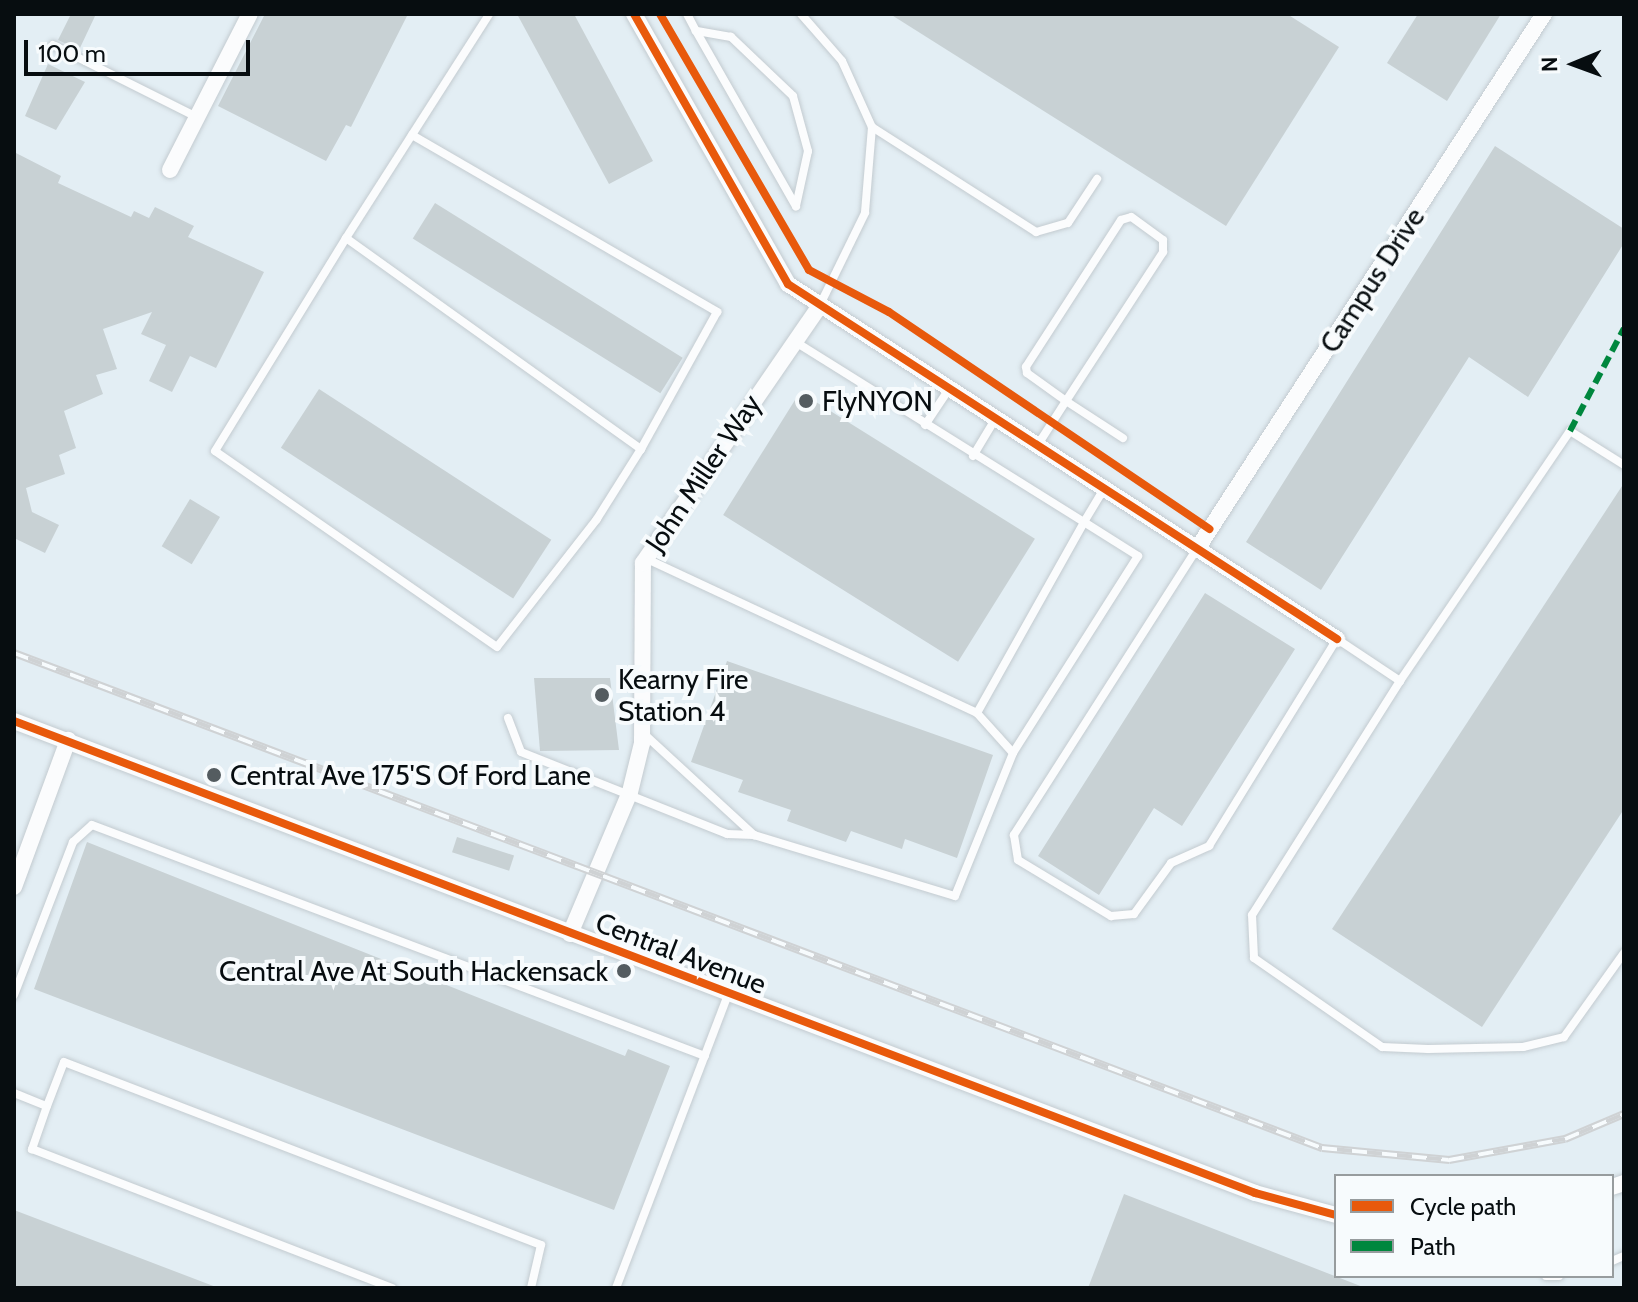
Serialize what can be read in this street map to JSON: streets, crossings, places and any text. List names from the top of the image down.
{
  "streets": {
    "street": ["Campus Drive", "John Miller Way", "Central Avenue"]
  },
  "crossings": [
    ["John Miller Way", "Central Avenue"]
  ],
  "places": [
    "FlyNYON",
    "Kearny Fire Station 4",
    "Central Ave 175'S Of Ford Lane",
    "Central Ave At South Hackensack"
  ],
  "legend": ["Cycle path", "Path"],
  "scale_bar": "100 m",
  "north": "left"
}
